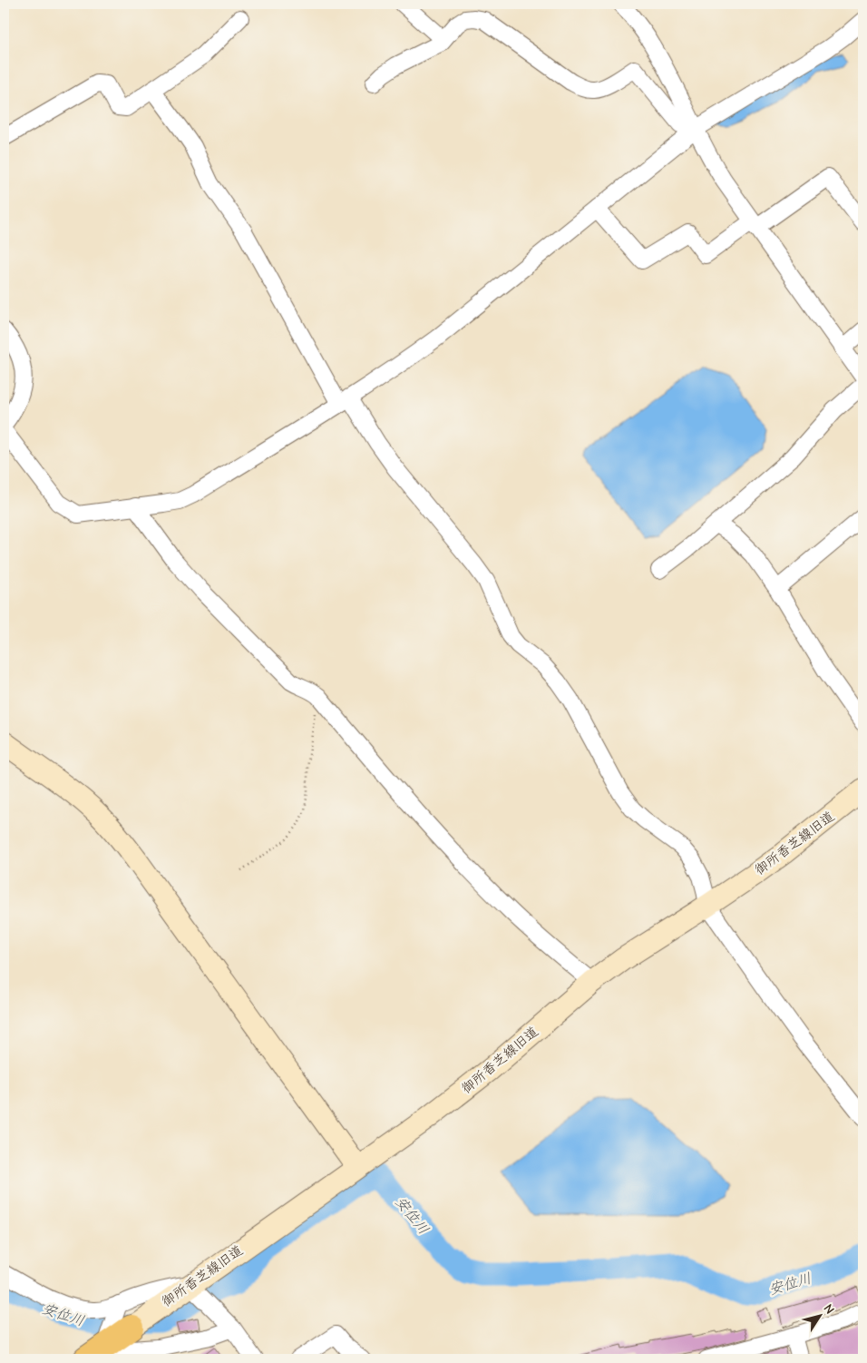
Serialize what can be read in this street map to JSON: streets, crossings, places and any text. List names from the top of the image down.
{
  "streets": {
    "street": ["御所香芝線旧道"]
  },
  "water": ["安位川"],
  "north": "top right"
}
